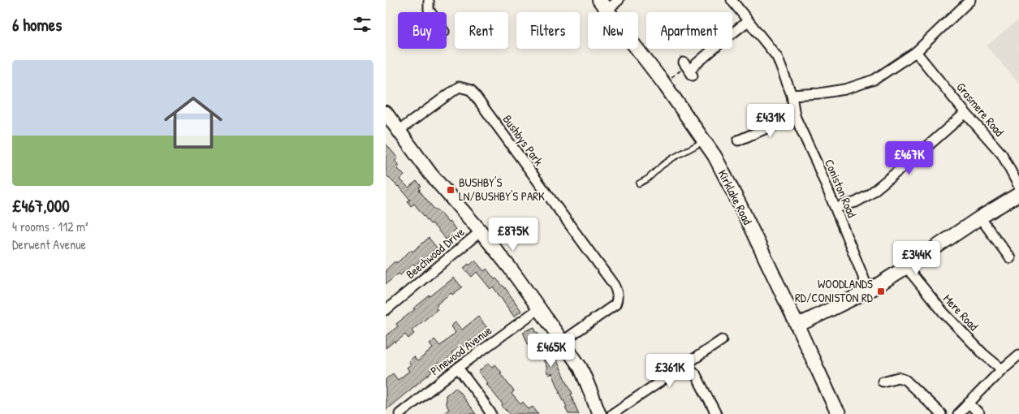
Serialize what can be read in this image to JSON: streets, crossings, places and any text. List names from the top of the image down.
{
  "streets": {
    "street": [
      "Grasmere Road",
      "Bushbys Park",
      "Coniston Road",
      "Kirklake Road",
      "Beechwood Drive",
      "Mere Road",
      "Pinewood Avenue"
    ]
  },
  "places": {
    "transit": ["BUSHBY'S LN/BUSHBY'S PARK", "WOODLANDS RD/CONISTON RD"]
  },
  "page": {
    "heading": "6 homes",
    "chip": [
      "Buy",
      "Rent",
      "Filters",
      "New",
      "Apartment"
    ],
    "list": [
      {
        "name": "£467,000",
        "note": "4 rooms · 112 m² · Derwent Avenue"
      }
    ],
    "price": [
      "£431K",
      "£467K",
      "£875K",
      "£344K",
      "£465K",
      "£361K"
    ]
  }
}
